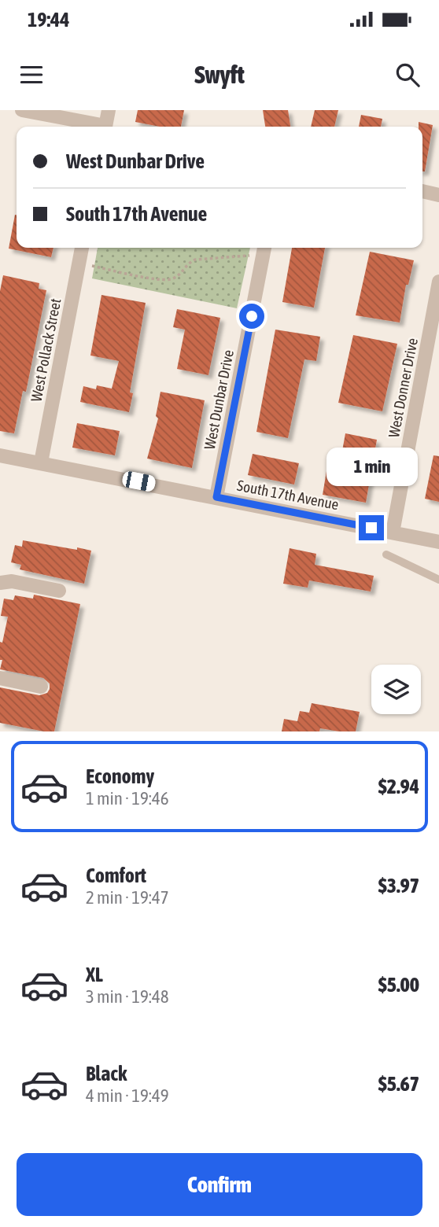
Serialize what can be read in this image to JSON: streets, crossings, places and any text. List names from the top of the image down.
{
  "streets": {
    "street": [
      "West Pollack Street",
      "West Donner Drive",
      "West Dunbar Drive",
      "South 17th Avenue"
    ]
  },
  "crossings": [
    ["West Pollack Street", "South 17th Avenue"],
    ["West Donner Drive", "South 17th Avenue"],
    ["West Dunbar Drive", "South 17th Avenue"]
  ],
  "page": {
    "status": "19:44",
    "header": "Swyft",
    "banner": ["West Dunbar Drive", "South 17th Avenue"],
    "bubble": "1 min",
    "list": [
      {
        "name": "Economy",
        "note": "1 min · 19:46",
        "value": "$2.94"
      },
      {
        "name": "Comfort",
        "note": "2 min · 19:47",
        "value": "$3.97"
      },
      {
        "name": "XL",
        "note": "3 min · 19:48",
        "value": "$5.00"
      },
      {
        "name": "Black",
        "note": "4 min · 19:49",
        "value": "$5.67"
      }
    ],
    "buttons": "Confirm"
  }
}
